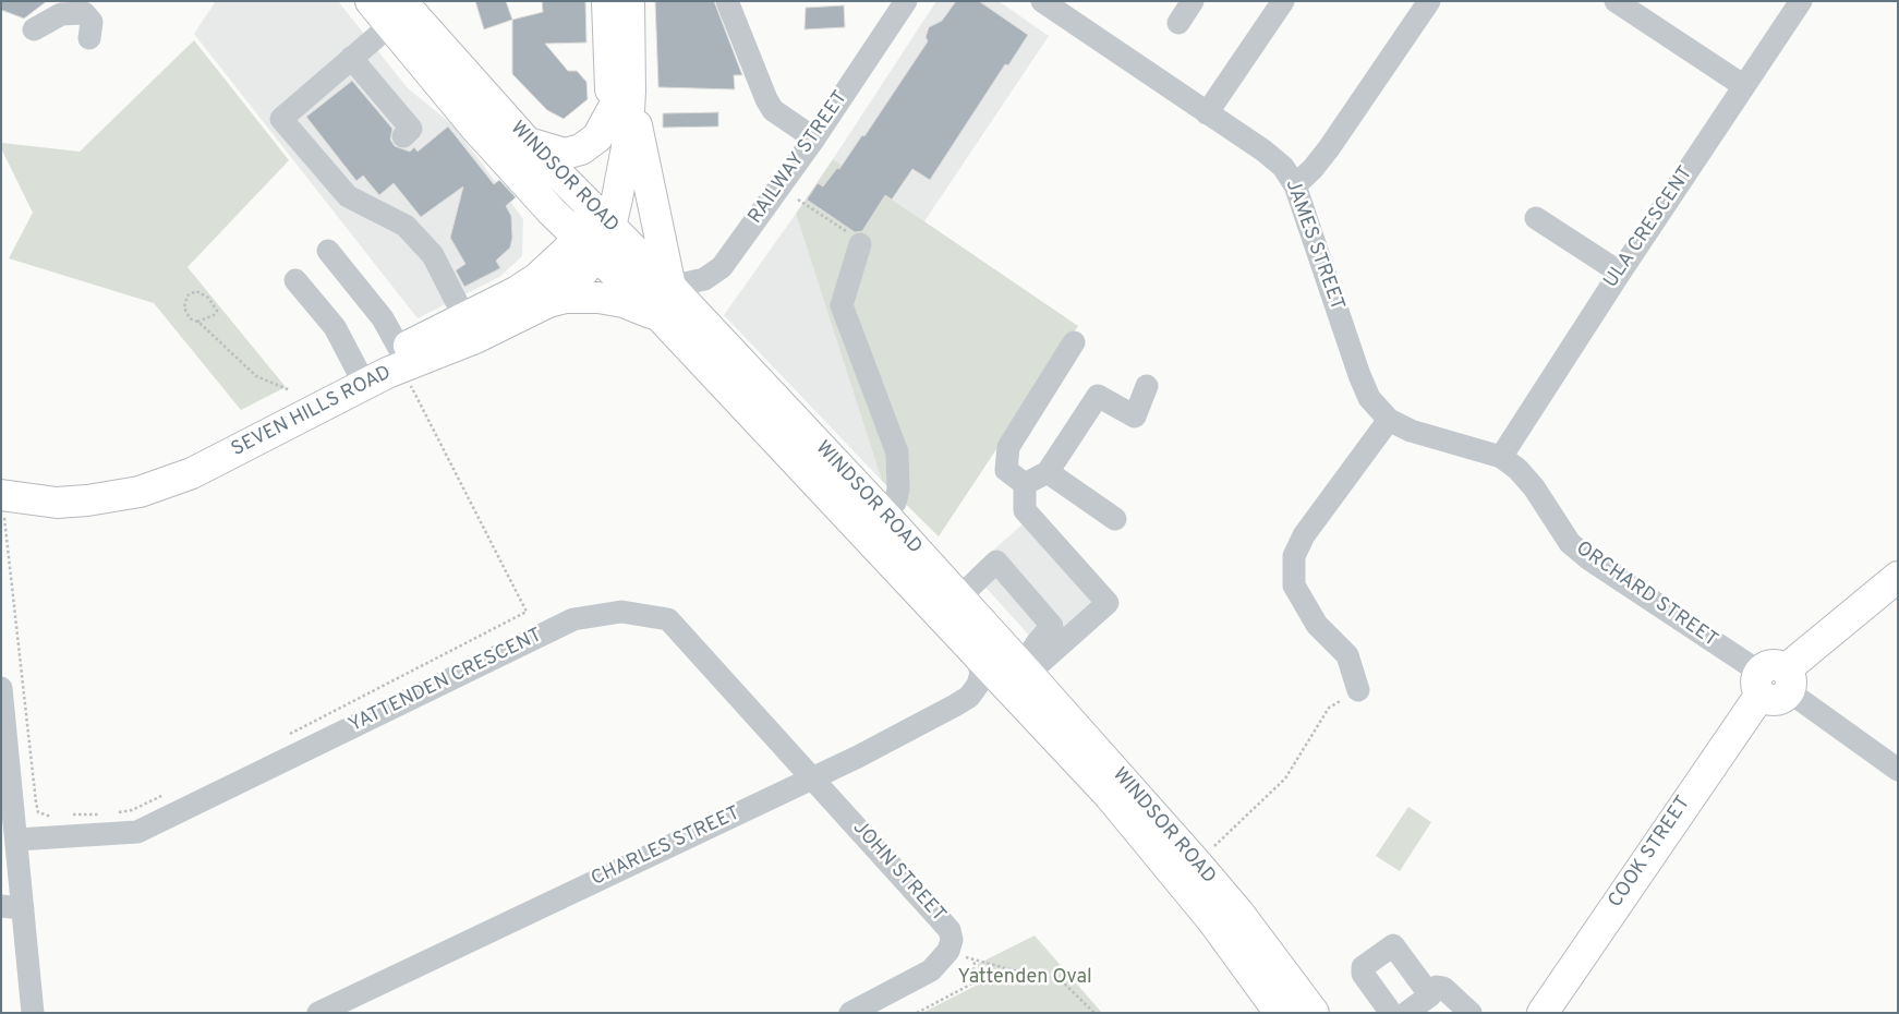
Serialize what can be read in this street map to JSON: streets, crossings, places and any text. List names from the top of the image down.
{
  "streets": {
    "main road": ["WINDSOR ROAD", "SEVEN HILLS ROAD", "COOK STREET"],
    "street": [
      "RAILWAY STREET",
      "ULA CRESCENT",
      "JAMES STREET",
      "ORCHARD STREET",
      "YATTENDEN CRESCENT",
      "CHARLES STREET",
      "JOHN STREET"
    ]
  },
  "crossings": [
    ["RAILWAY STREET", "WINDSOR ROAD"],
    ["WINDSOR ROAD", "SEVEN HILLS ROAD"],
    ["WINDSOR ROAD", "CHARLES STREET"],
    ["ULA CRESCENT", "JAMES STREET"],
    ["ULA CRESCENT", "ORCHARD STREET"],
    ["JAMES STREET", "ORCHARD STREET"],
    ["ORCHARD STREET", "COOK STREET"],
    ["YATTENDEN CRESCENT", "CHARLES STREET"],
    ["YATTENDEN CRESCENT", "JOHN STREET"],
    ["CHARLES STREET", "JOHN STREET"]
  ],
  "parks": ["Yattenden Oval"]
}
